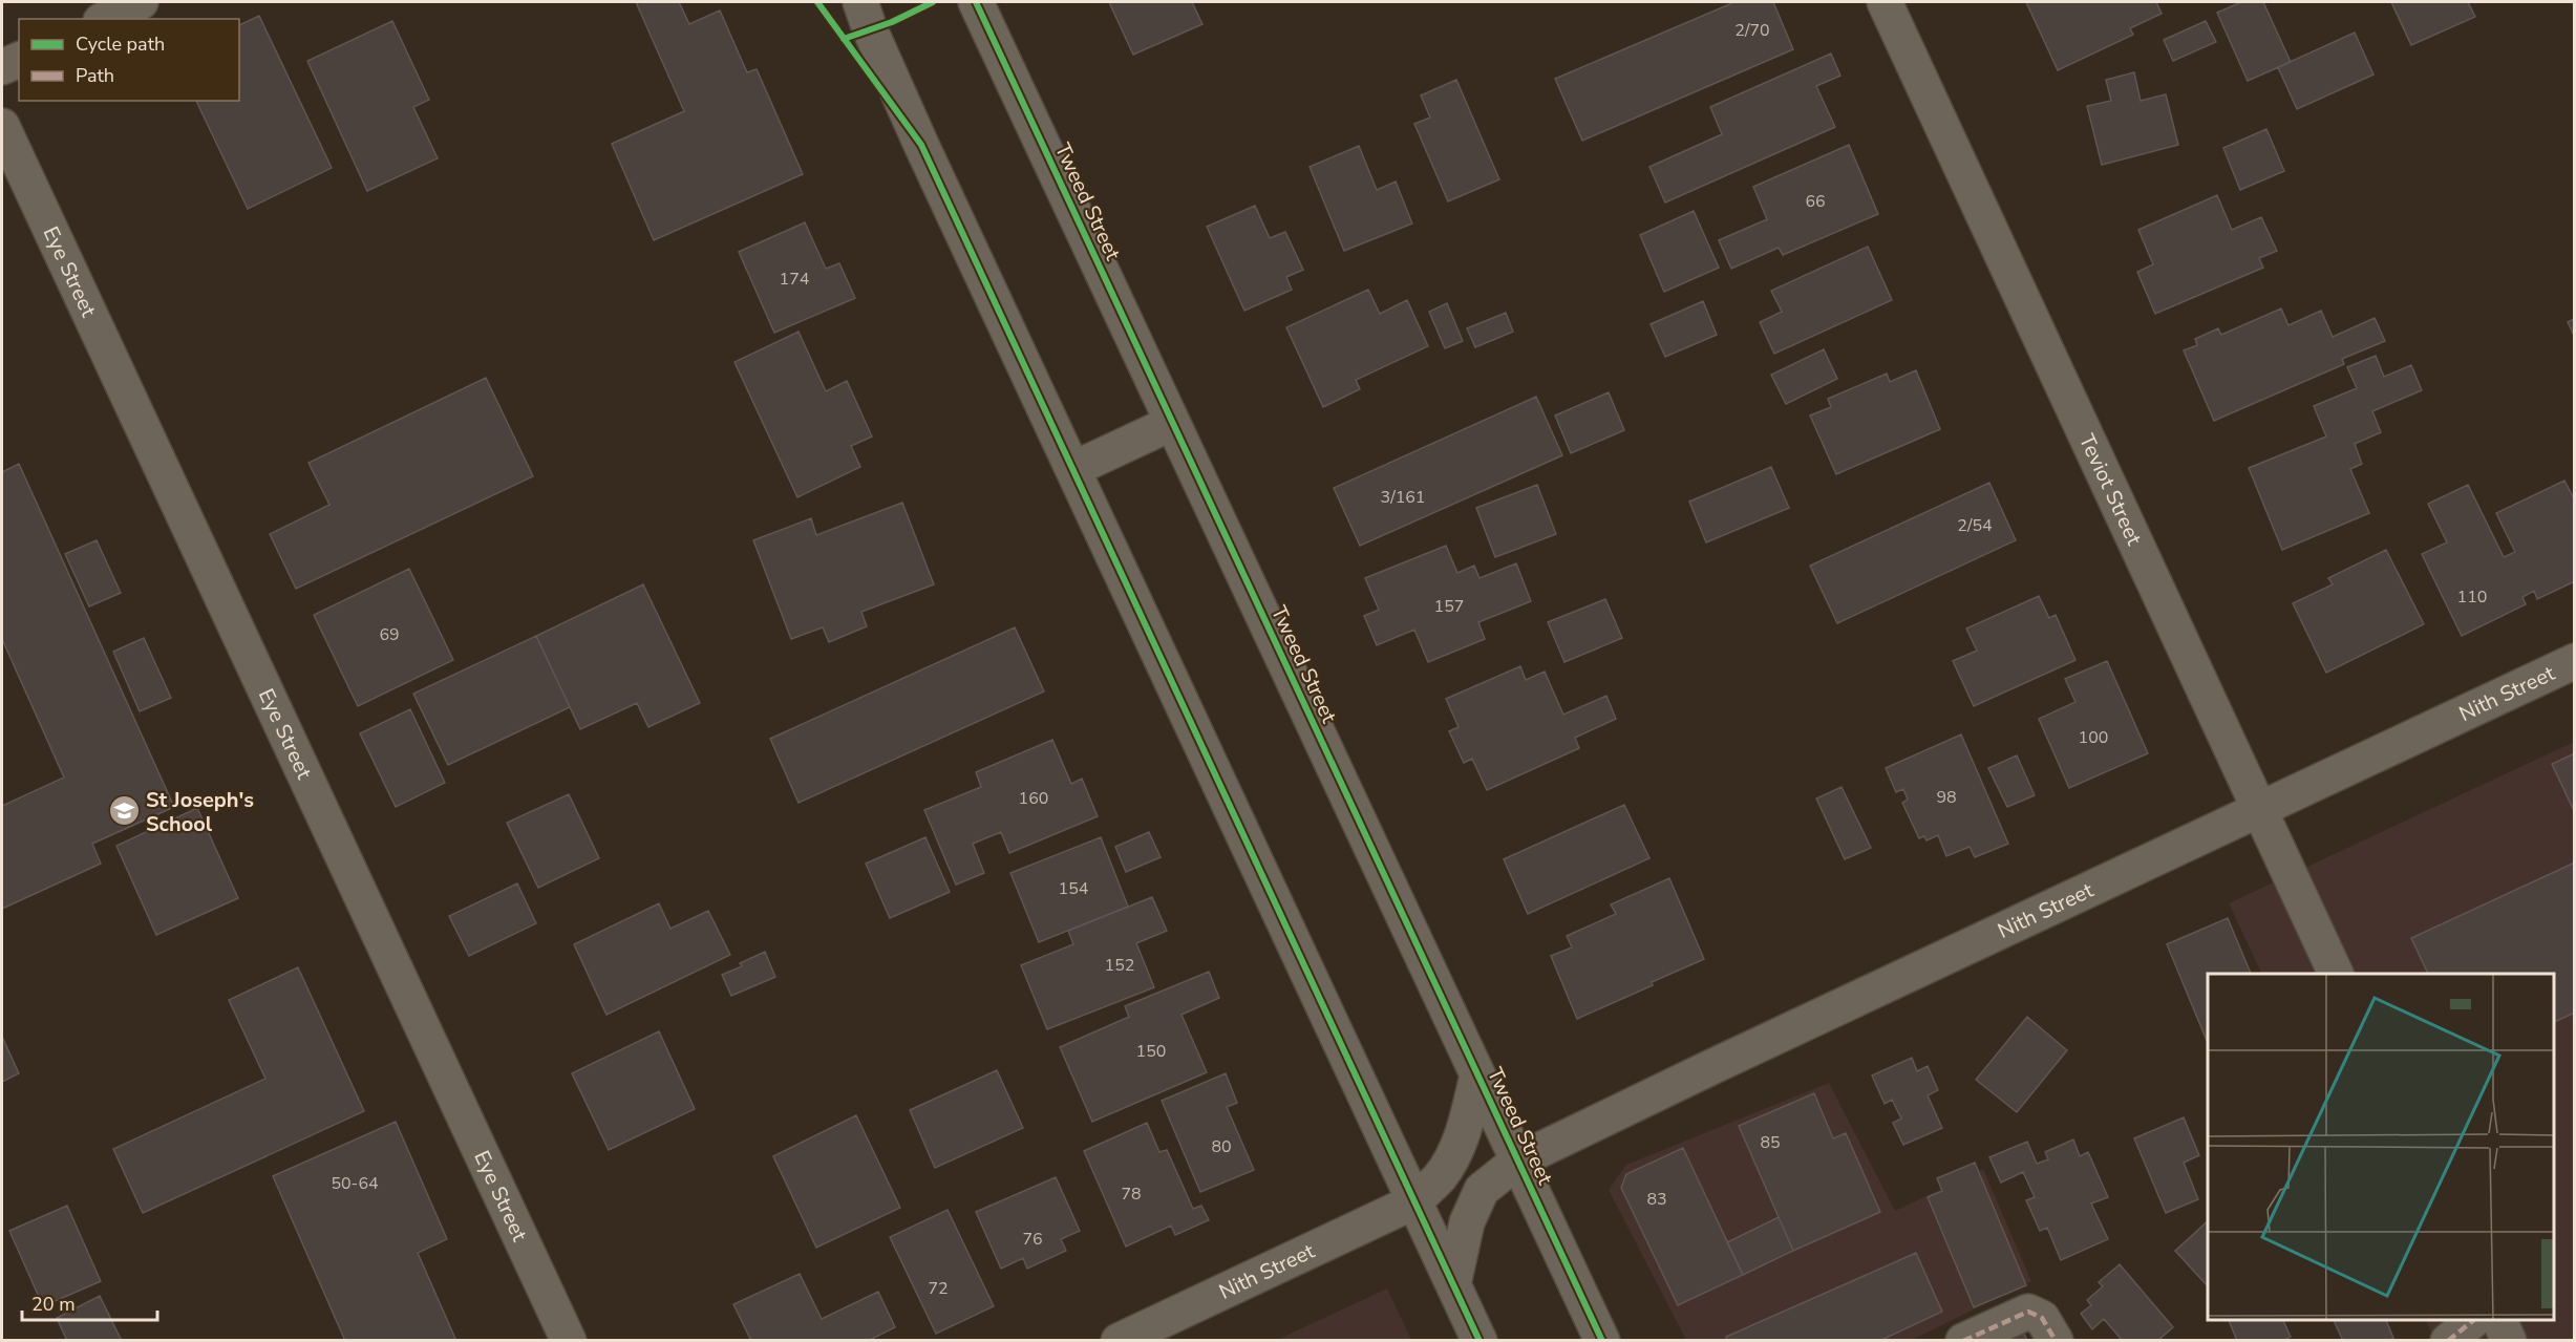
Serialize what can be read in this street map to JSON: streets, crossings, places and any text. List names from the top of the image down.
{
  "streets": {
    "street": [
      "Tweed Street",
      "Eye Street",
      "Teviot Street",
      "Nith Street"
    ]
  },
  "crossings": [
    ["Tweed Street", "Nith Street"],
    ["Teviot Street", "Nith Street"]
  ],
  "places": {
    "school or university": ["St Joseph's School"]
  },
  "house_numbers": [
    "2/70",
    "66",
    "174",
    "3/161",
    "2/54",
    "110",
    "157",
    "69",
    "100",
    "98",
    "160",
    "154",
    "152",
    "150",
    "85",
    "80",
    "50-64",
    "78",
    "83",
    "76",
    "72"
  ],
  "legend": ["Cycle path", "Path"],
  "scale_bar": "20 m"
}
